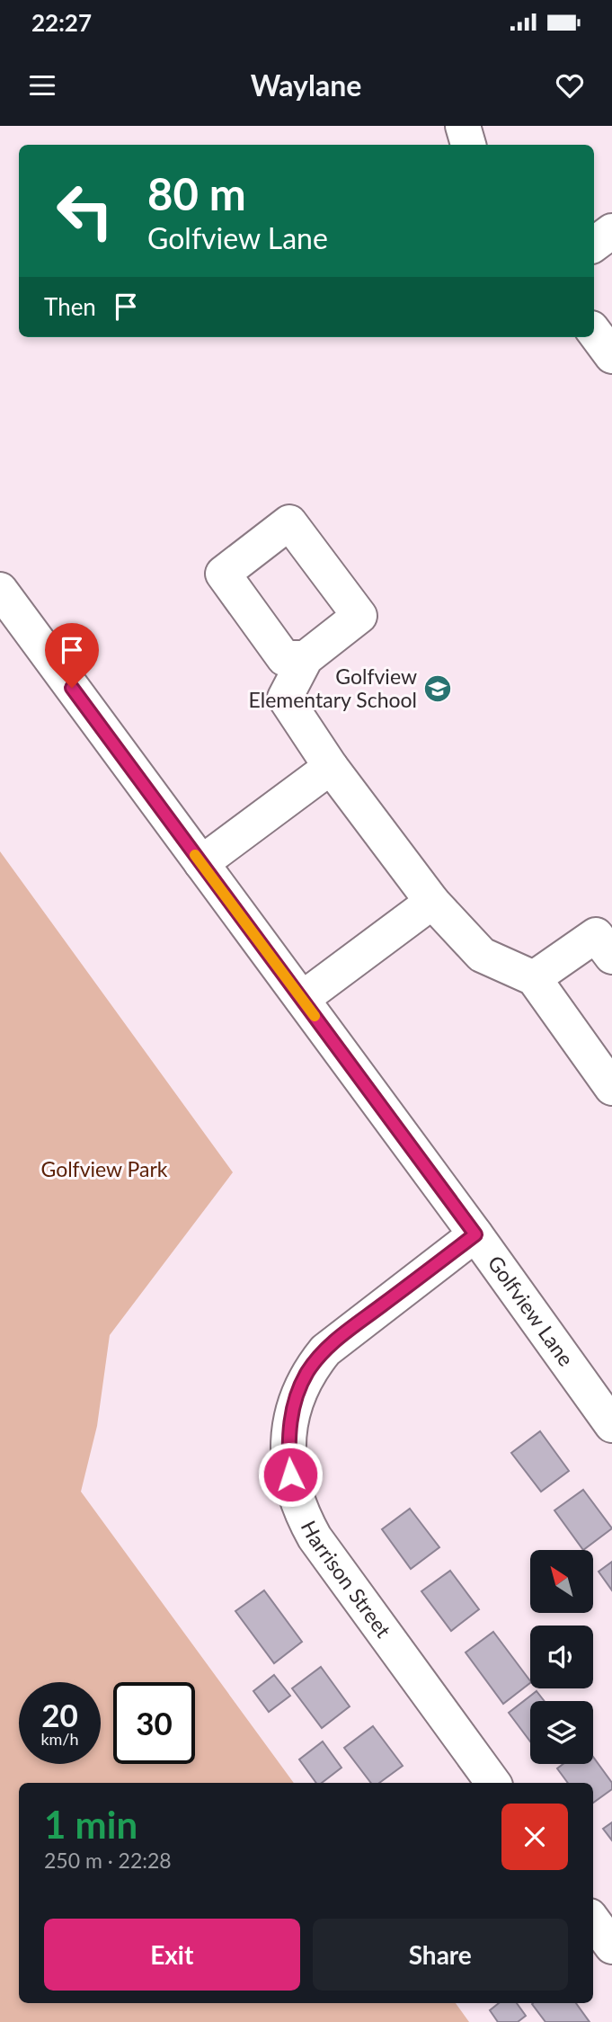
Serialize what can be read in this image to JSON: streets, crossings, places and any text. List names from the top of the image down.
{
  "streets": {
    "street": ["Golfview Lane", "Harrison Street"]
  },
  "crossings": [
    ["Golfview Lane", "Harrison Street"]
  ],
  "parks": ["Golfview Park"],
  "places": {
    "school or university": ["Golfview Elementary School"]
  },
  "north": "top left",
  "page": {
    "status": "22:27",
    "header": "Waylane",
    "turn": ["80 m", "Golfview Lane"],
    "then": "Then",
    "speed": "20 km/h",
    "limit": "30",
    "heading": ["1 min", "250 m · 22:28"],
    "buttons": ["Exit", "Share"]
  }
}
